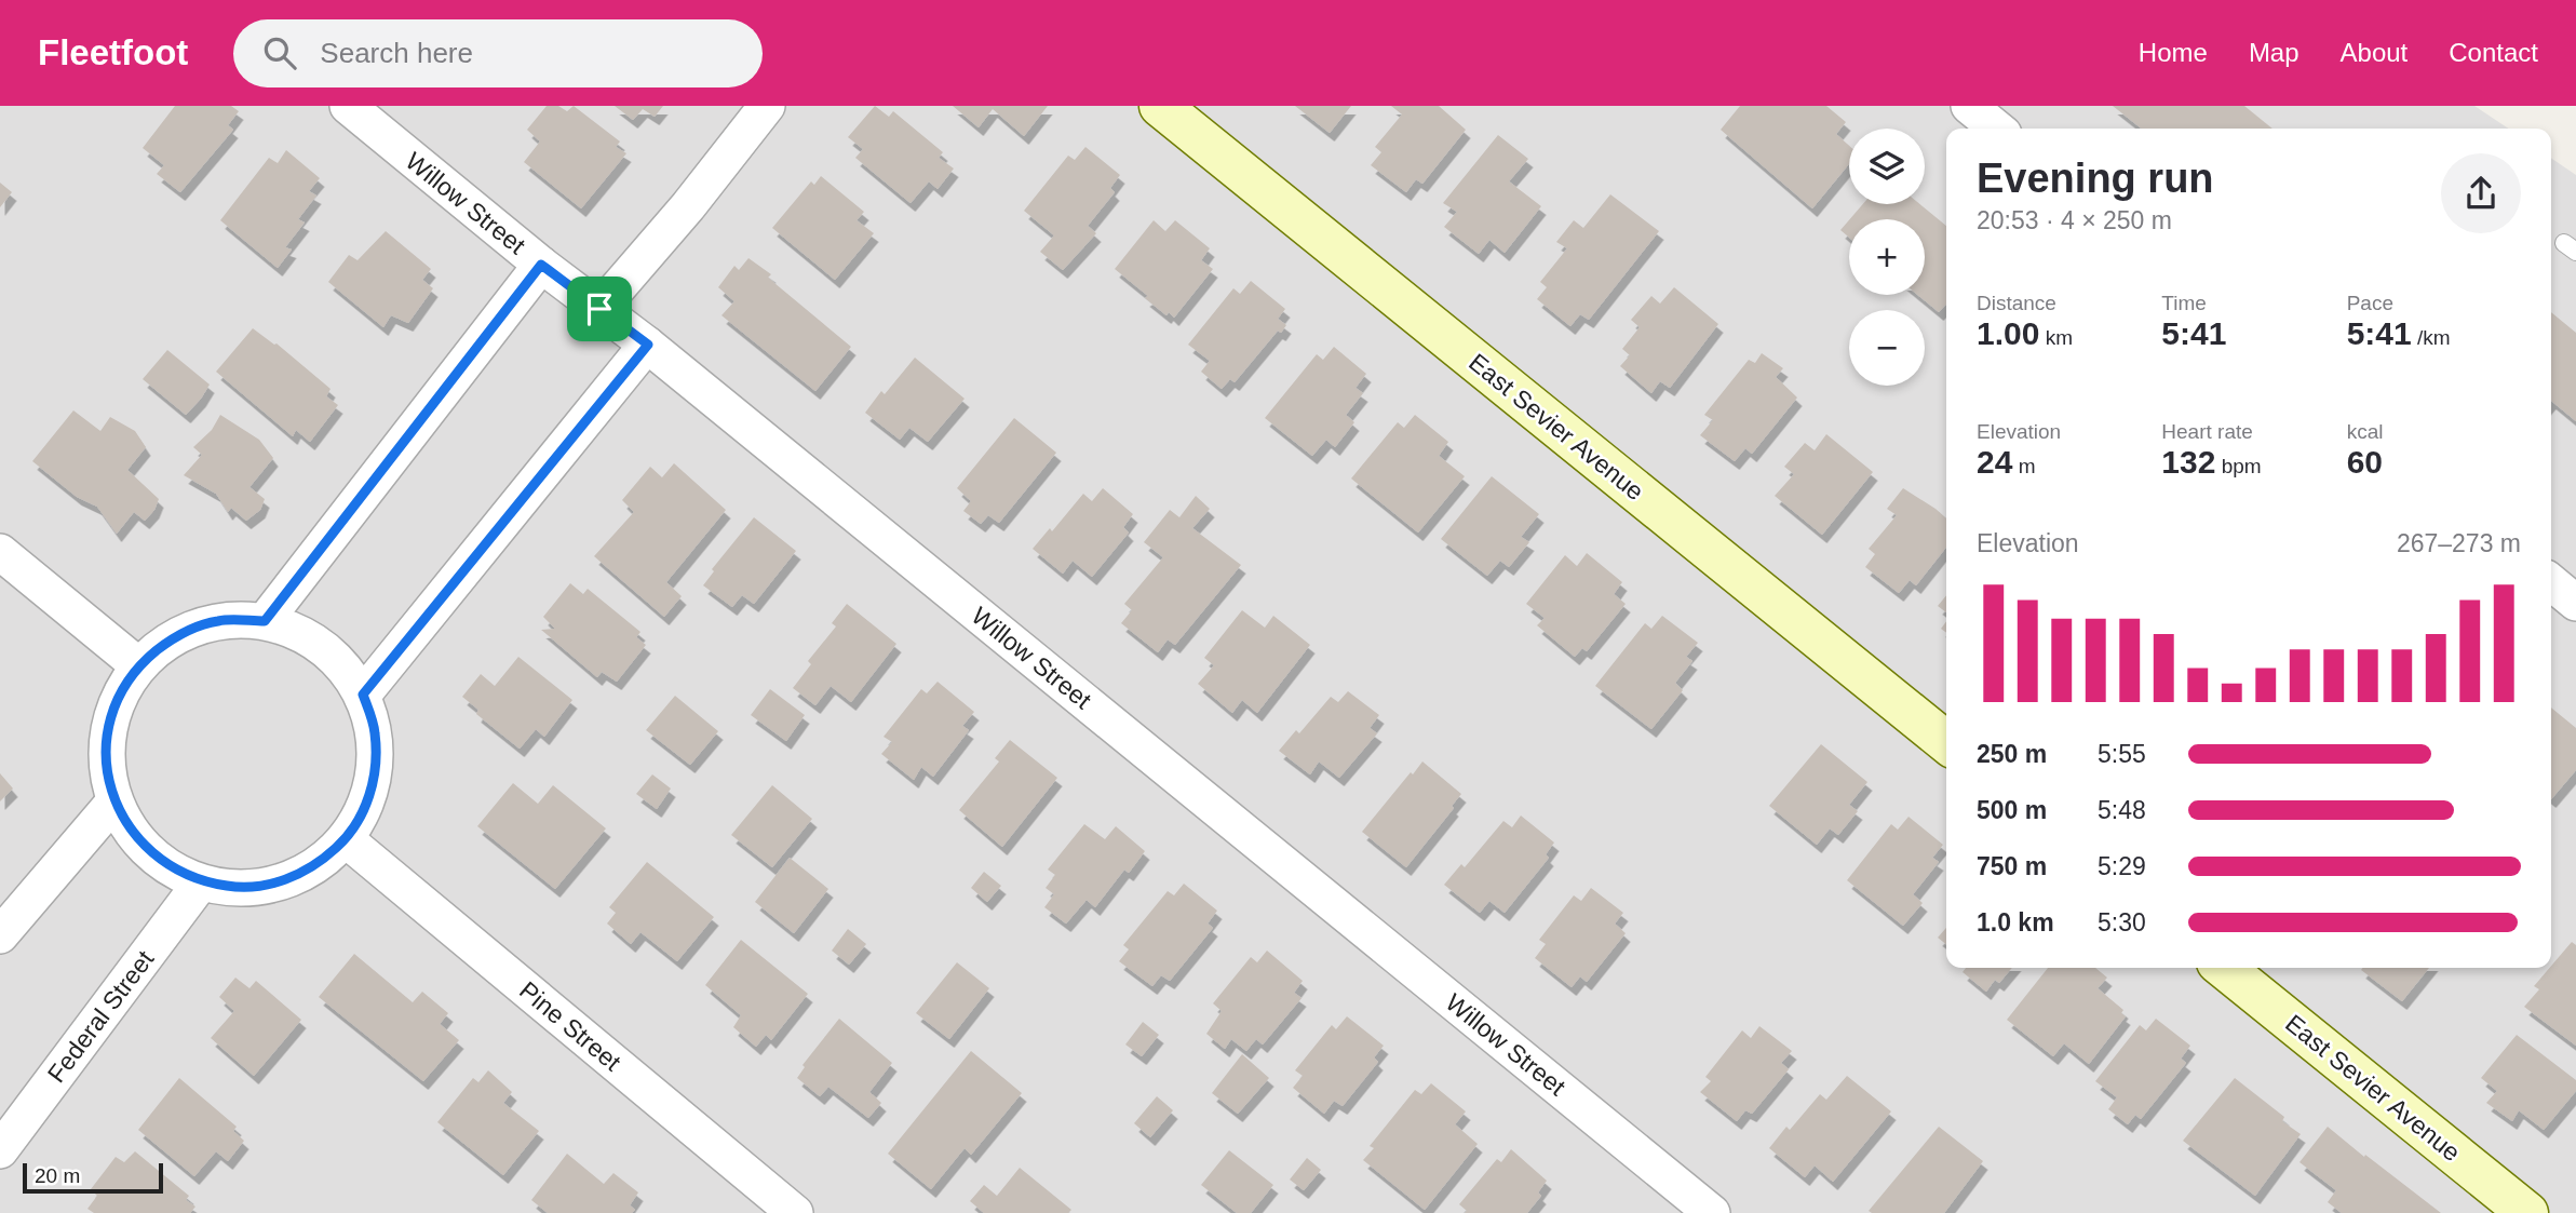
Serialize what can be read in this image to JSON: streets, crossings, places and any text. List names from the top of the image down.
{
  "streets": {
    "street": [
      "Willow Street",
      "East Sevier Avenue",
      "Federal Street",
      "Pine Street"
    ]
  },
  "crossings": [
    ["Federal Street", "Pine Street"]
  ],
  "scale_bar": "20 m",
  "page": {
    "header": "Fleetfoot",
    "search": "Search here",
    "nav": [
      "Home",
      "Map",
      "About",
      "Contact"
    ],
    "map_buttons": ["+", "−"],
    "heading": ["Evening run", "20:53 · 4 × 250 m"],
    "stats": [
      ["Distance", "1.00 km"],
      ["Time", "5:41"],
      ["Pace", "5:41 /km"],
      ["Elevation", "24 m"],
      ["Heart rate", "132 bpm"],
      ["kcal", "60"]
    ],
    "chart": ["Elevation", "267–273 m"],
    "list": [
      {
        "name": "250 m",
        "note": "5:55"
      },
      {
        "name": "500 m",
        "note": "5:48"
      },
      {
        "name": "750 m",
        "note": "5:29"
      },
      {
        "name": "1.0 km",
        "note": "5:30"
      }
    ],
    "scale": "20 m"
  }
}
